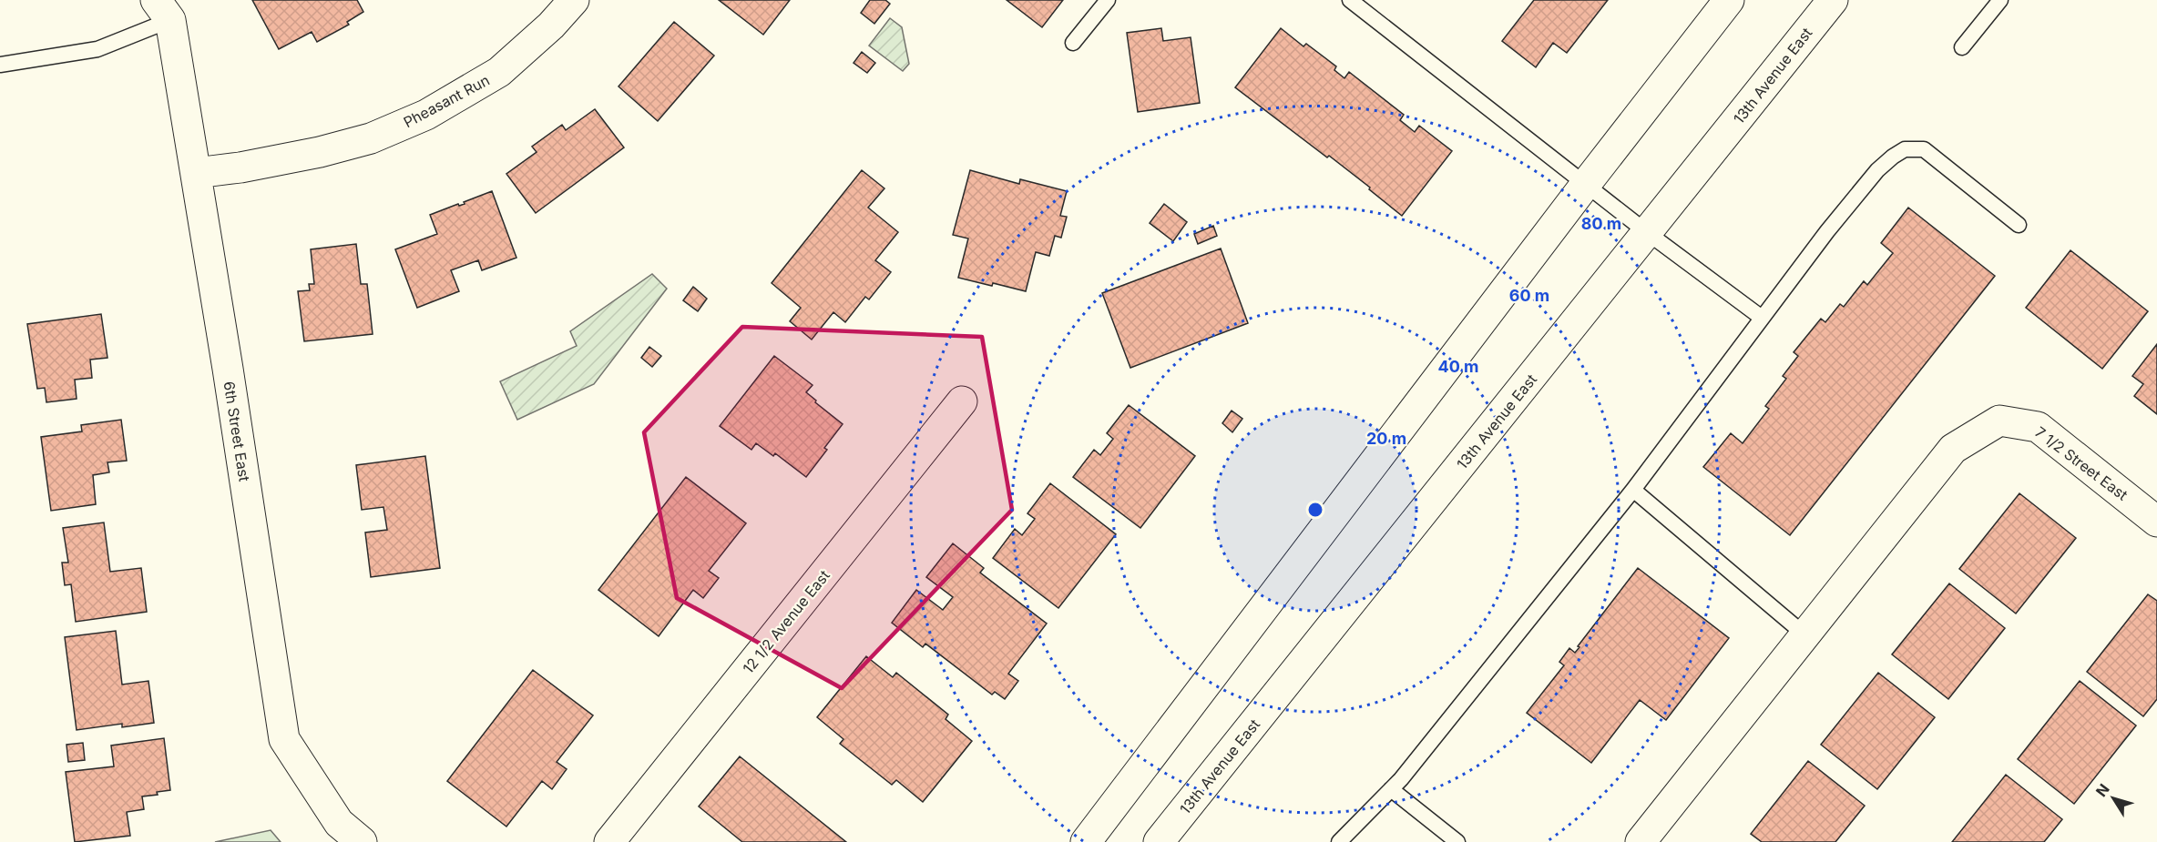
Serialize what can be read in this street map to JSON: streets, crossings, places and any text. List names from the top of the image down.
{
  "streets": {
    "street": [
      "13th Avenue East",
      "Pheasant Run",
      "6th Street East",
      "7 1/2 Street East",
      "12 1/2 Avenue East"
    ]
  },
  "crossings": [
    ["Pheasant Run", "6th Street East"]
  ],
  "north": "top left",
  "rings": [
    "80 m",
    "60 m",
    "40 m",
    "20 m"
  ]
}
